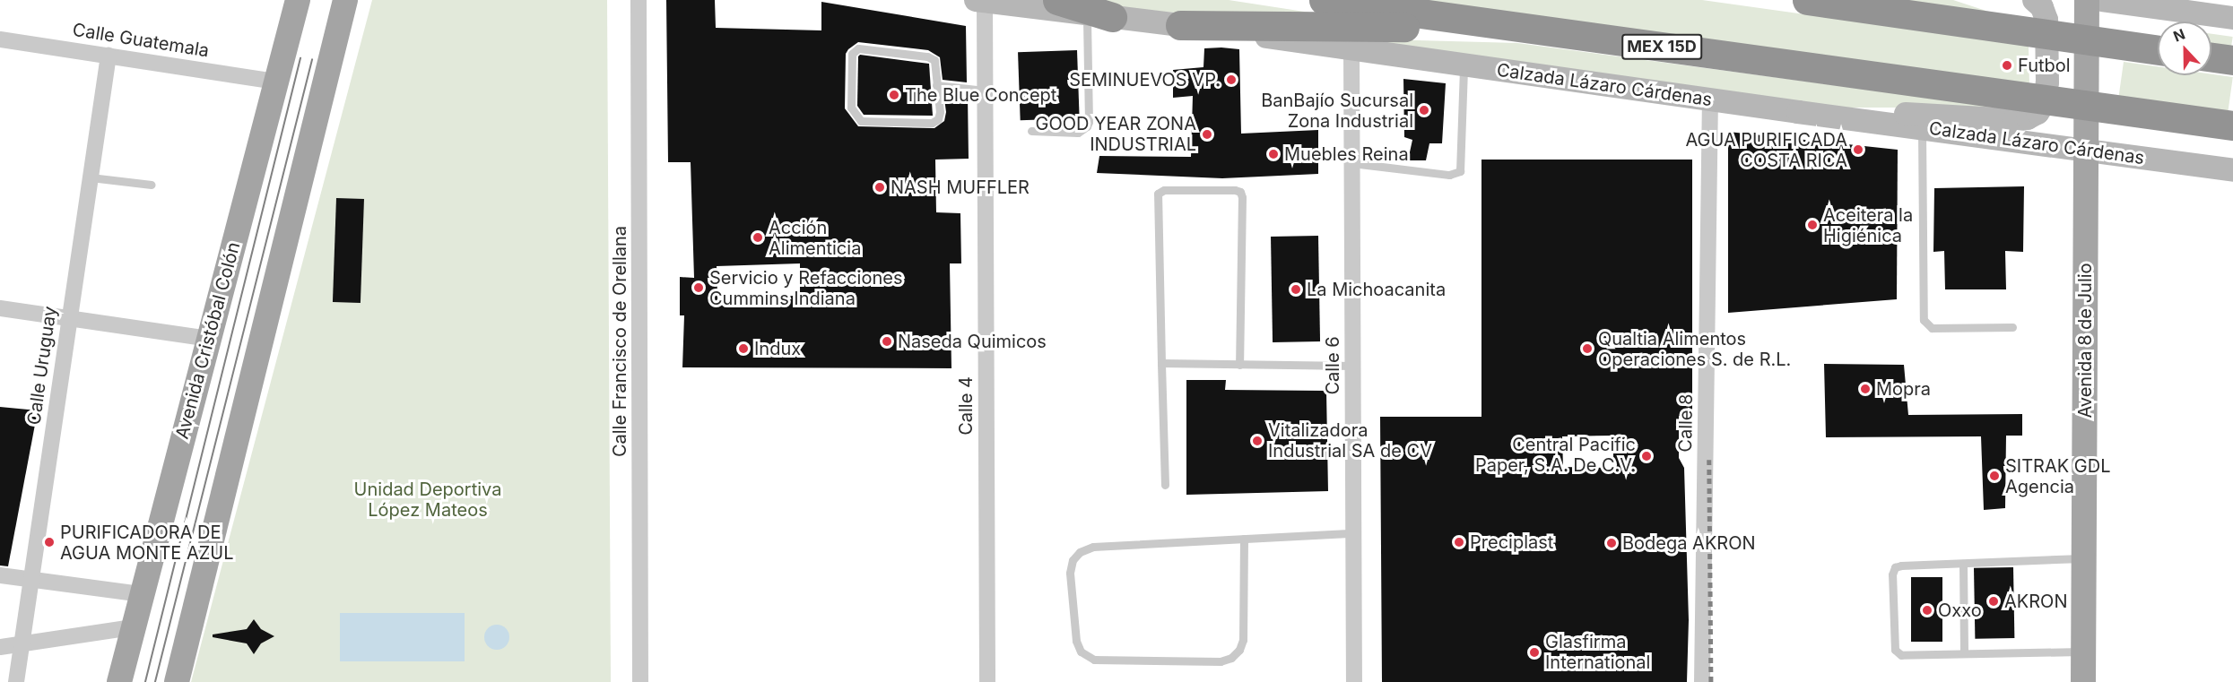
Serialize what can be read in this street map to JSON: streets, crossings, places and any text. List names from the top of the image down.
{
  "streets": {
    "highway": ["MEX 15D"],
    "main road": ["Calzada Lázaro Cárdenas", "Avenida Cristóbal Colón", "Avenida 8 de Julio"],
    "street": [
      "Calle Guatemala",
      "Calle Francisco de Orellana",
      "Calle Uruguay",
      "Calle 6",
      "Calle 4",
      "Calle 8"
    ]
  },
  "crossings": [
    ["Calle Guatemala", "Avenida Cristóbal Colón"],
    ["Calle Guatemala", "Calle Uruguay"],
    ["Calzada Lázaro Cárdenas", "Avenida 8 de Julio"],
    ["Calzada Lázaro Cárdenas", "Calle 6"],
    ["Calzada Lázaro Cárdenas", "Calle 4"],
    ["Calzada Lázaro Cárdenas", "Calle 8"]
  ],
  "parks": ["Unidad Deportiva López Mateos"],
  "places": [
    "Futbol",
    "SEMINUEVOS VP.",
    "The Blue Concept",
    "BanBajío Sucursal Zona Industrial",
    "GOOD YEAR ZONA INDUSTRIAL",
    "AGUA PURIFICADA COSTA RICA",
    "Muebles Reina",
    "NASH MUFFLER",
    "Aceitera la Higiénica",
    "Acción Alimenticia",
    "Servicio y Refacciones Cummins Indiana",
    "La Michoacanita",
    "Naseda Quimicos",
    "Indux",
    "Qualtia Alimentos Operaciones S. de R.L.",
    "Mopra",
    "Vitalizadora Industrial SA de CV",
    "Central Pacific Paper, S.A. De C.V.",
    "SITRAK GDL Agencia",
    "PURIFICADORA DE AGUA MONTE AZUL",
    "Preciplast",
    "Bodega AKRON",
    "AKRON",
    "Oxxo",
    "Glasfirma International"
  ],
  "north": "top"
}
